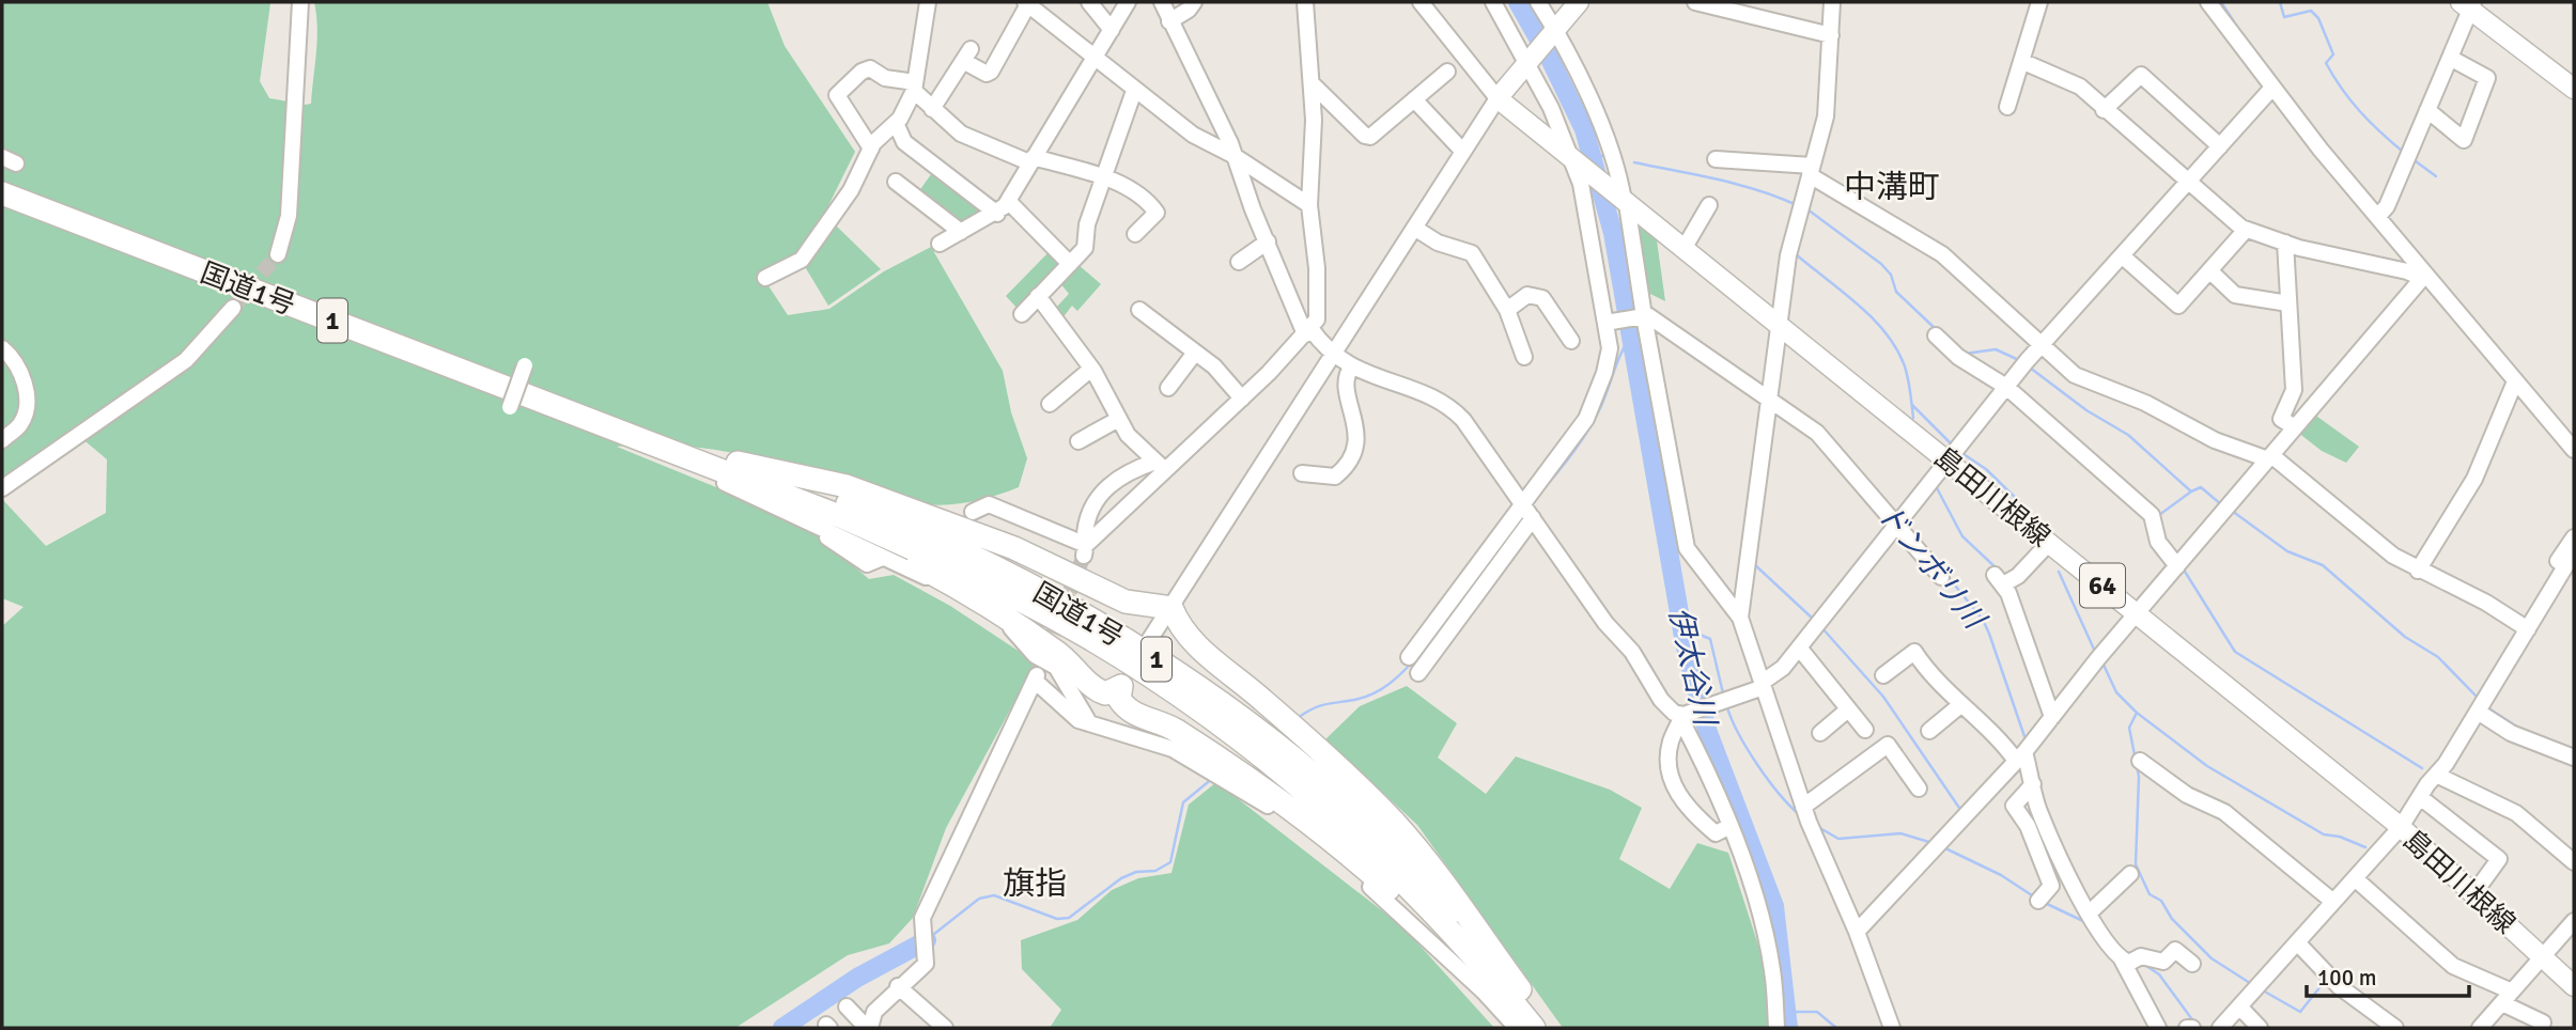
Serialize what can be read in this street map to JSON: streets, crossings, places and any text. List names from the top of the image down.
{
  "streets": {
    "highway": ["国道1号", "1"],
    "main road": ["島田川根線", "64"]
  },
  "districts": ["中溝町", "旗指"],
  "water": ["ドンボリ川", "伊太谷川"],
  "scale_bar": "100 m"
}
